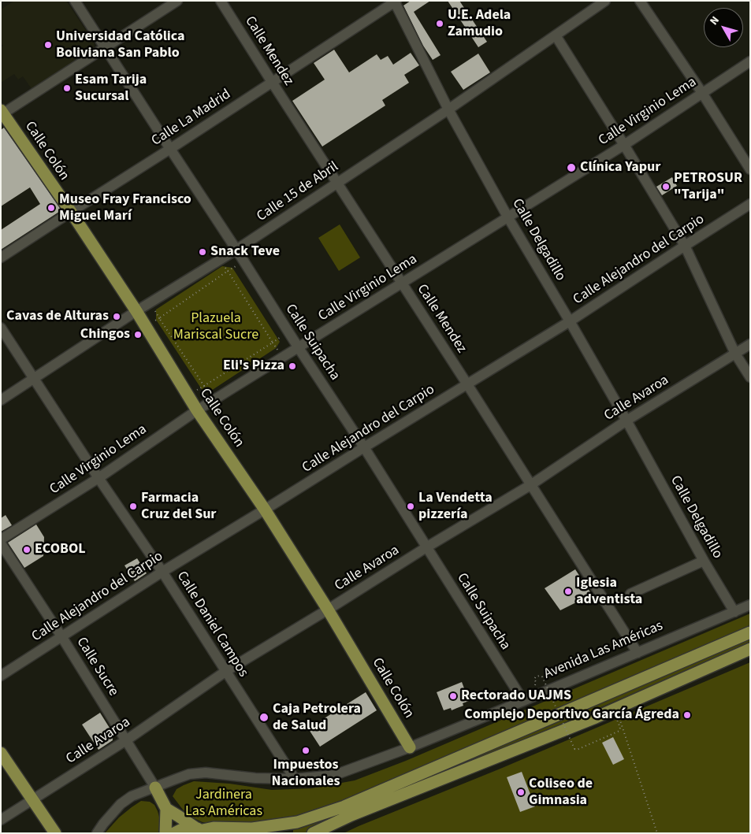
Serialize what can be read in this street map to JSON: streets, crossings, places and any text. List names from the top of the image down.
{
  "streets": {
    "main road": ["Calle Colón"],
    "street": [
      "Calle Mendez",
      "Calle Virginio Lema",
      "Calle La Madrid",
      "Calle 15 de Abril",
      "Calle Delgadillo",
      "Calle Alejandro del Carpio",
      "Calle Suipacha",
      "Calle Avaroa",
      "Calle Daniel Campos",
      "Avenida Las Américas",
      "Calle Sucre"
    ]
  },
  "crossings": [
    ["Calle Mendez", "Calle Virginio Lema"],
    ["Calle Mendez", "Calle La Madrid"],
    ["Calle Mendez", "Calle 15 de Abril"],
    ["Calle Mendez", "Calle Alejandro del Carpio"],
    ["Calle Mendez", "Calle Avaroa"],
    ["Calle Mendez", "Avenida Las Américas"],
    ["Calle Virginio Lema", "Calle Colón"],
    ["Calle Virginio Lema", "Calle Delgadillo"],
    ["Calle Virginio Lema", "Calle Suipacha"],
    ["Calle Virginio Lema", "Calle Daniel Campos"],
    ["Calle La Madrid", "Calle Colón"],
    ["Calle La Madrid", "Calle Delgadillo"],
    ["Calle La Madrid", "Calle Suipacha"],
    ["Calle Colón", "Calle 15 de Abril"],
    ["Calle Colón", "Calle Alejandro del Carpio"],
    ["Calle Colón", "Calle Avaroa"],
    ["Calle Colón", "Avenida Las Américas"],
    ["Calle 15 de Abril", "Calle Delgadillo"],
    ["Calle 15 de Abril", "Calle Suipacha"],
    ["Calle 15 de Abril", "Calle Daniel Campos"],
    ["Calle Delgadillo", "Calle Alejandro del Carpio"],
    ["Calle Delgadillo", "Calle Avaroa"],
    ["Calle Delgadillo", "Avenida Las Américas"],
    ["Calle Alejandro del Carpio", "Calle Suipacha"],
    ["Calle Alejandro del Carpio", "Calle Daniel Campos"],
    ["Calle Alejandro del Carpio", "Calle Sucre"],
    ["Calle Suipacha", "Calle Avaroa"],
    ["Calle Suipacha", "Avenida Las Américas"],
    ["Calle Avaroa", "Calle Daniel Campos"],
    ["Calle Avaroa", "Calle Sucre"],
    ["Calle Daniel Campos", "Avenida Las Américas"],
    ["Avenida Las Américas", "Calle Sucre"]
  ],
  "parks": ["Plazuela Mariscal Sucre", "Jardinera Las Américas"],
  "places": [
    "U.E. Adela Zamudio",
    "Universidad Católica Boliviana San Pablo",
    "Esam Tarija Sucursal",
    "Clínica Yapur",
    "PETROSUR \"Tarija\"",
    "Museo Fray Francisco Miguel Marí",
    "Snack Teve",
    "Cavas de Alturas",
    "Chingos",
    "Eli's Pizza",
    "Farmacia Cruz del Sur",
    "La Vendetta pizzería",
    "ECOBOL",
    "Iglesia adventista",
    "Rectorado UAJMS",
    "Complejo Deportivo García Ágreda",
    "Caja Petrolera de Salud",
    "Impuestos Nacionales",
    "Coliseo de Gimnasia"
  ],
  "north": "top left"
}
